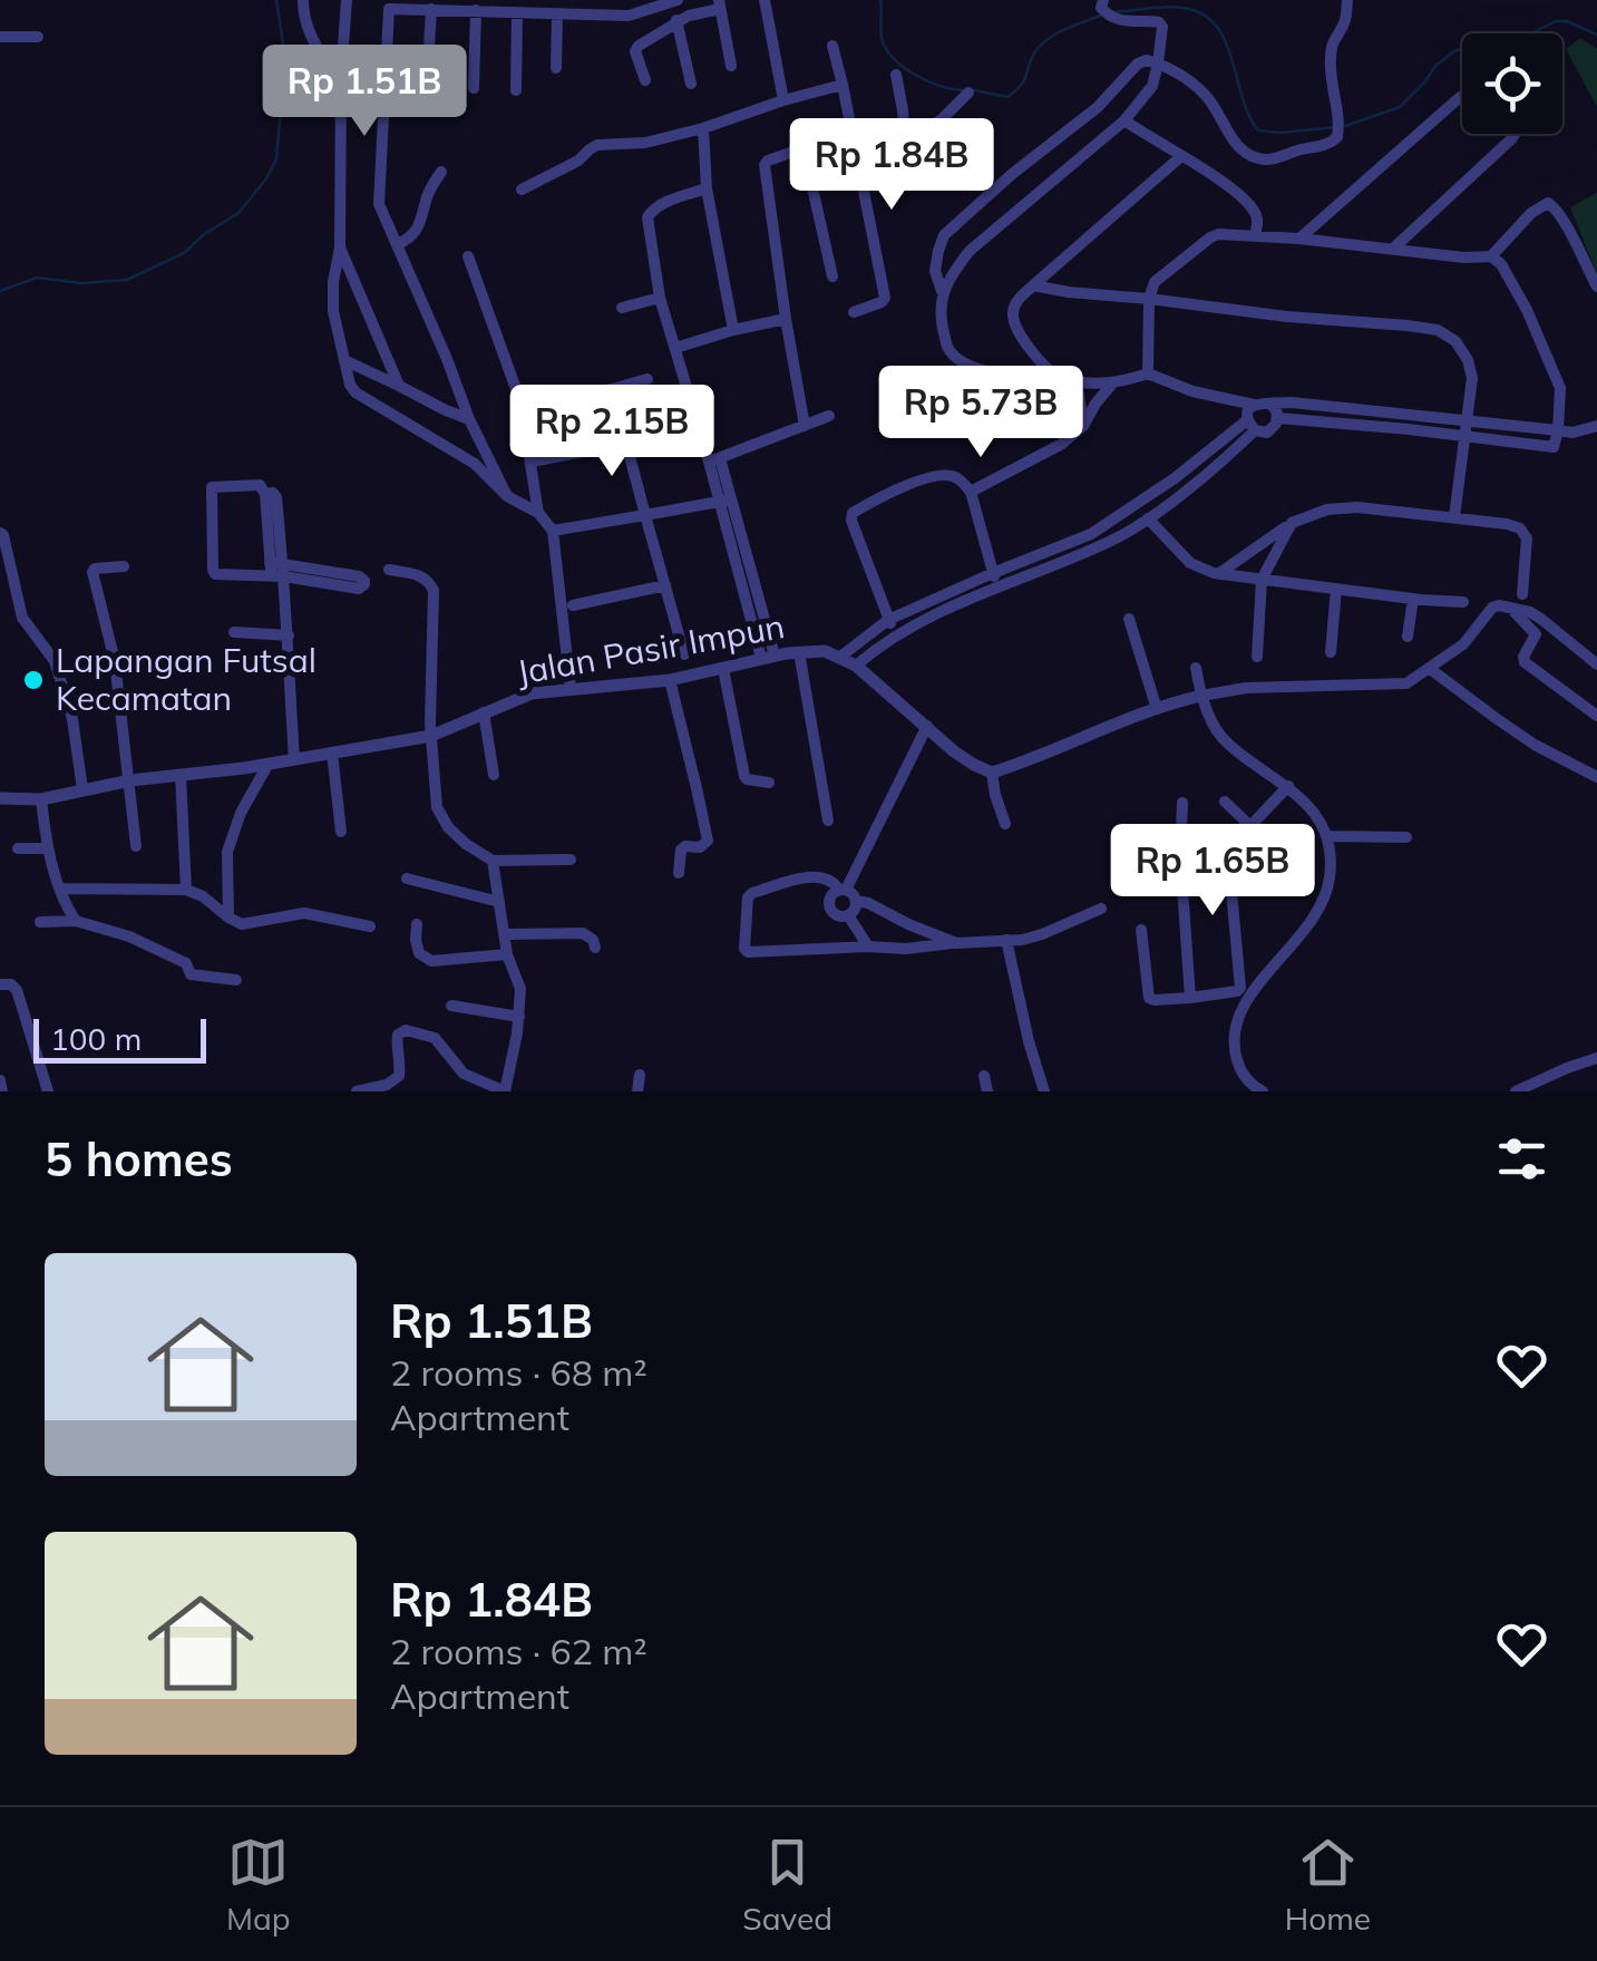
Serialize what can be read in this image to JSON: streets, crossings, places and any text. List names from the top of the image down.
{
  "streets": {
    "street": ["Jalan Pasir Impun"]
  },
  "places": ["Lapangan Futsal Kecamatan"],
  "scale_bar": "100 m",
  "page": {
    "price": [
      "Rp 1.51B",
      "Rp 1.84B",
      "Rp 5.73B",
      "Rp 2.15B",
      "Rp 1.65B"
    ],
    "scale": "100 m",
    "heading": "5 homes",
    "list": [
      {
        "name": "Rp 1.51B",
        "note": "2 rooms · 68 m² · Apartment"
      },
      {
        "name": "Rp 1.84B",
        "note": "2 rooms · 62 m² · Apartment"
      }
    ],
    "tabs": ["Map", "Saved", "Home"]
  }
}
